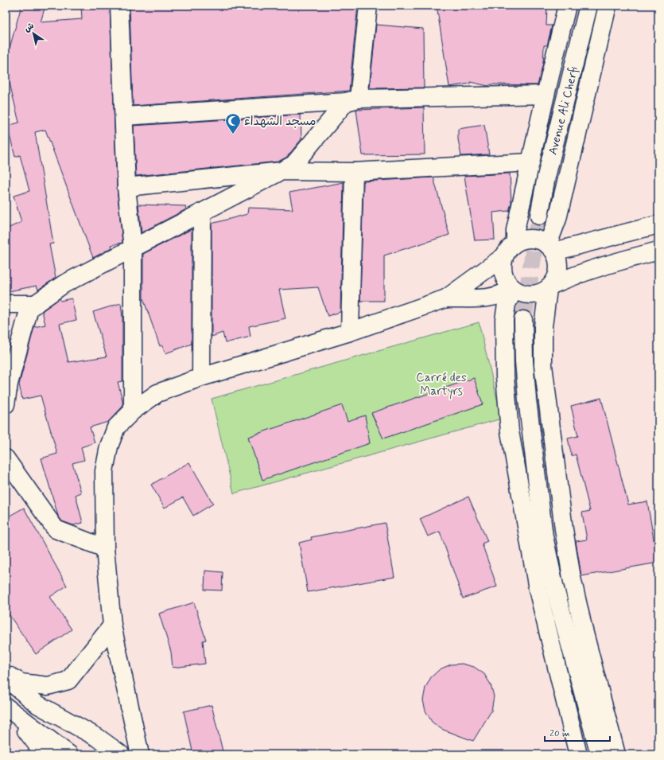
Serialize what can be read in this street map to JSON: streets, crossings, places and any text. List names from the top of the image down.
{
  "streets": {
    "street": ["Avenue Ali Cherfi"]
  },
  "parks": ["Carré des Martyrs"],
  "places": {
    "mosque": ["مسجد الشهداء"]
  },
  "scale_bar": "20 m",
  "north": "top left"
}
